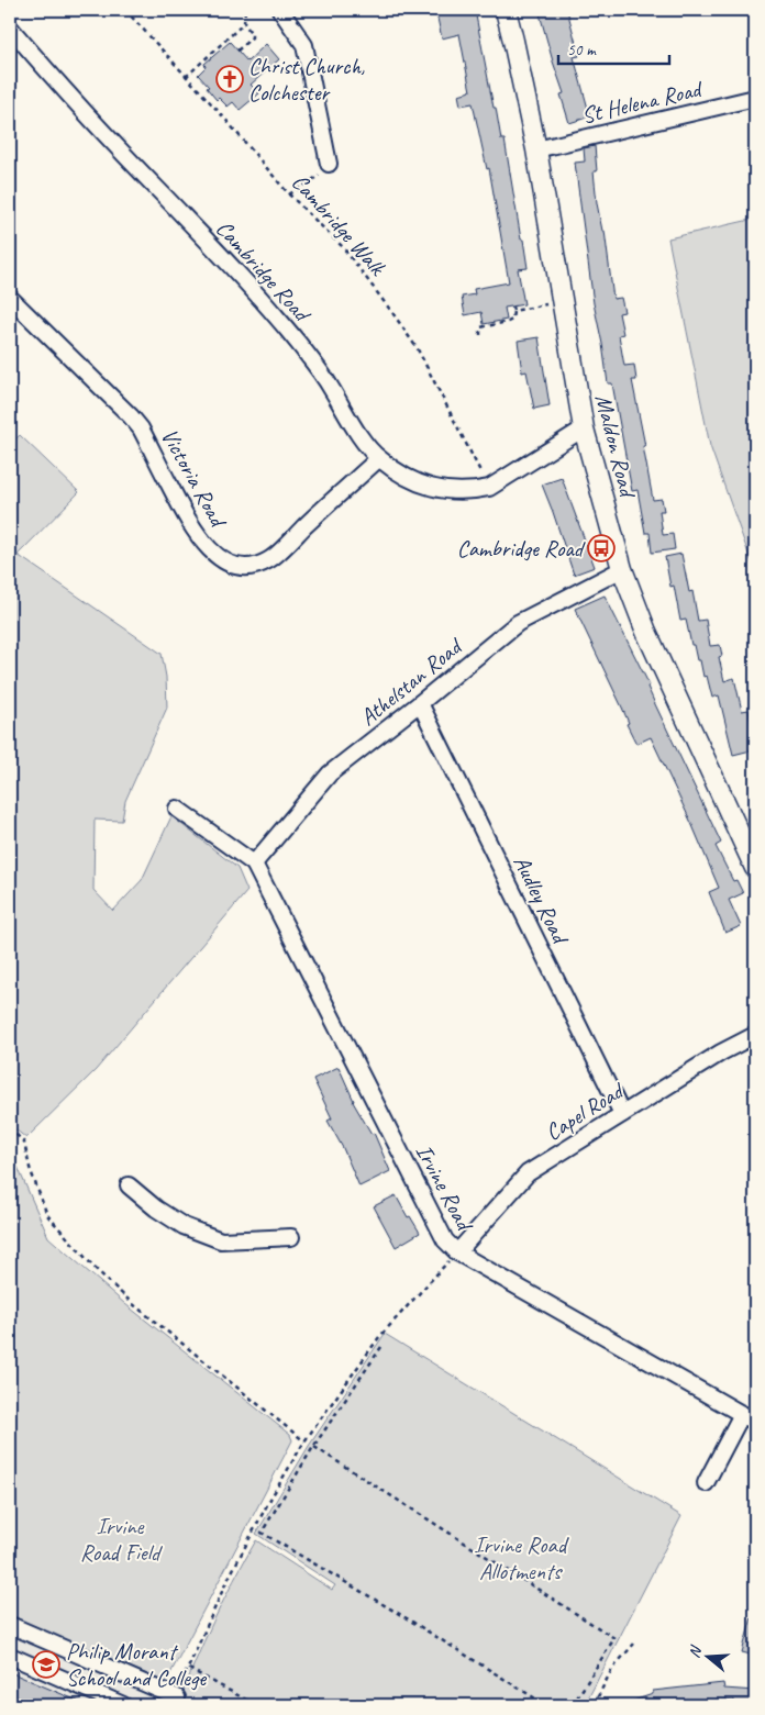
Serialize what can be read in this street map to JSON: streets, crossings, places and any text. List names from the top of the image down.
{
  "streets": {
    "main road": ["Maldon Road"],
    "street": [
      "St Helena Road",
      "Cambridge Road",
      "Victoria Road",
      "Athelstan Road",
      "Audley Road",
      "Capel Road",
      "Irvine Road"
    ],
    "path": ["Cambridge Walk"]
  },
  "crossings": [
    ["St Helena Road", "Maldon Road"],
    ["Cambridge Walk", "Cambridge Road"],
    ["Cambridge Road", "Maldon Road"],
    ["Cambridge Road", "Victoria Road"],
    ["Maldon Road", "Athelstan Road"],
    ["Athelstan Road", "Audley Road"],
    ["Athelstan Road", "Irvine Road"],
    ["Audley Road", "Capel Road"],
    ["Capel Road", "Irvine Road"]
  ],
  "parks": ["Irvine Road Field", "Irvine Road Allotments"],
  "places": {
    "church": ["Christ Church, Colchester"],
    "bus stop": ["Cambridge Road"],
    "school or university": ["Philip Morant School and College"]
  },
  "scale_bar": "50 m",
  "north": "left"
}
